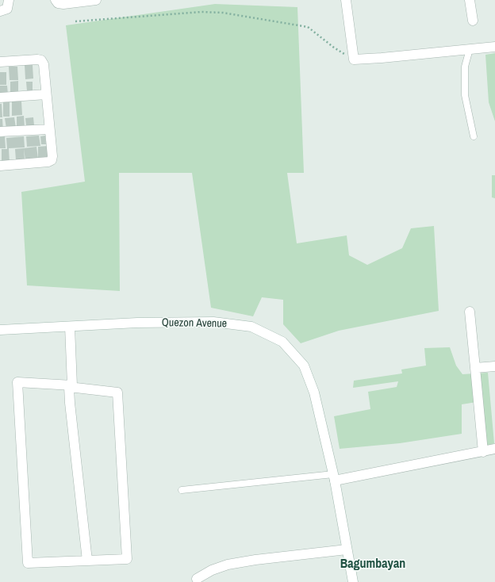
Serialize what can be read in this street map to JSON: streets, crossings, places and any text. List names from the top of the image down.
{
  "streets": {
    "street": ["Quezon Avenue"]
  },
  "districts": ["Bagumbayan"]
}
